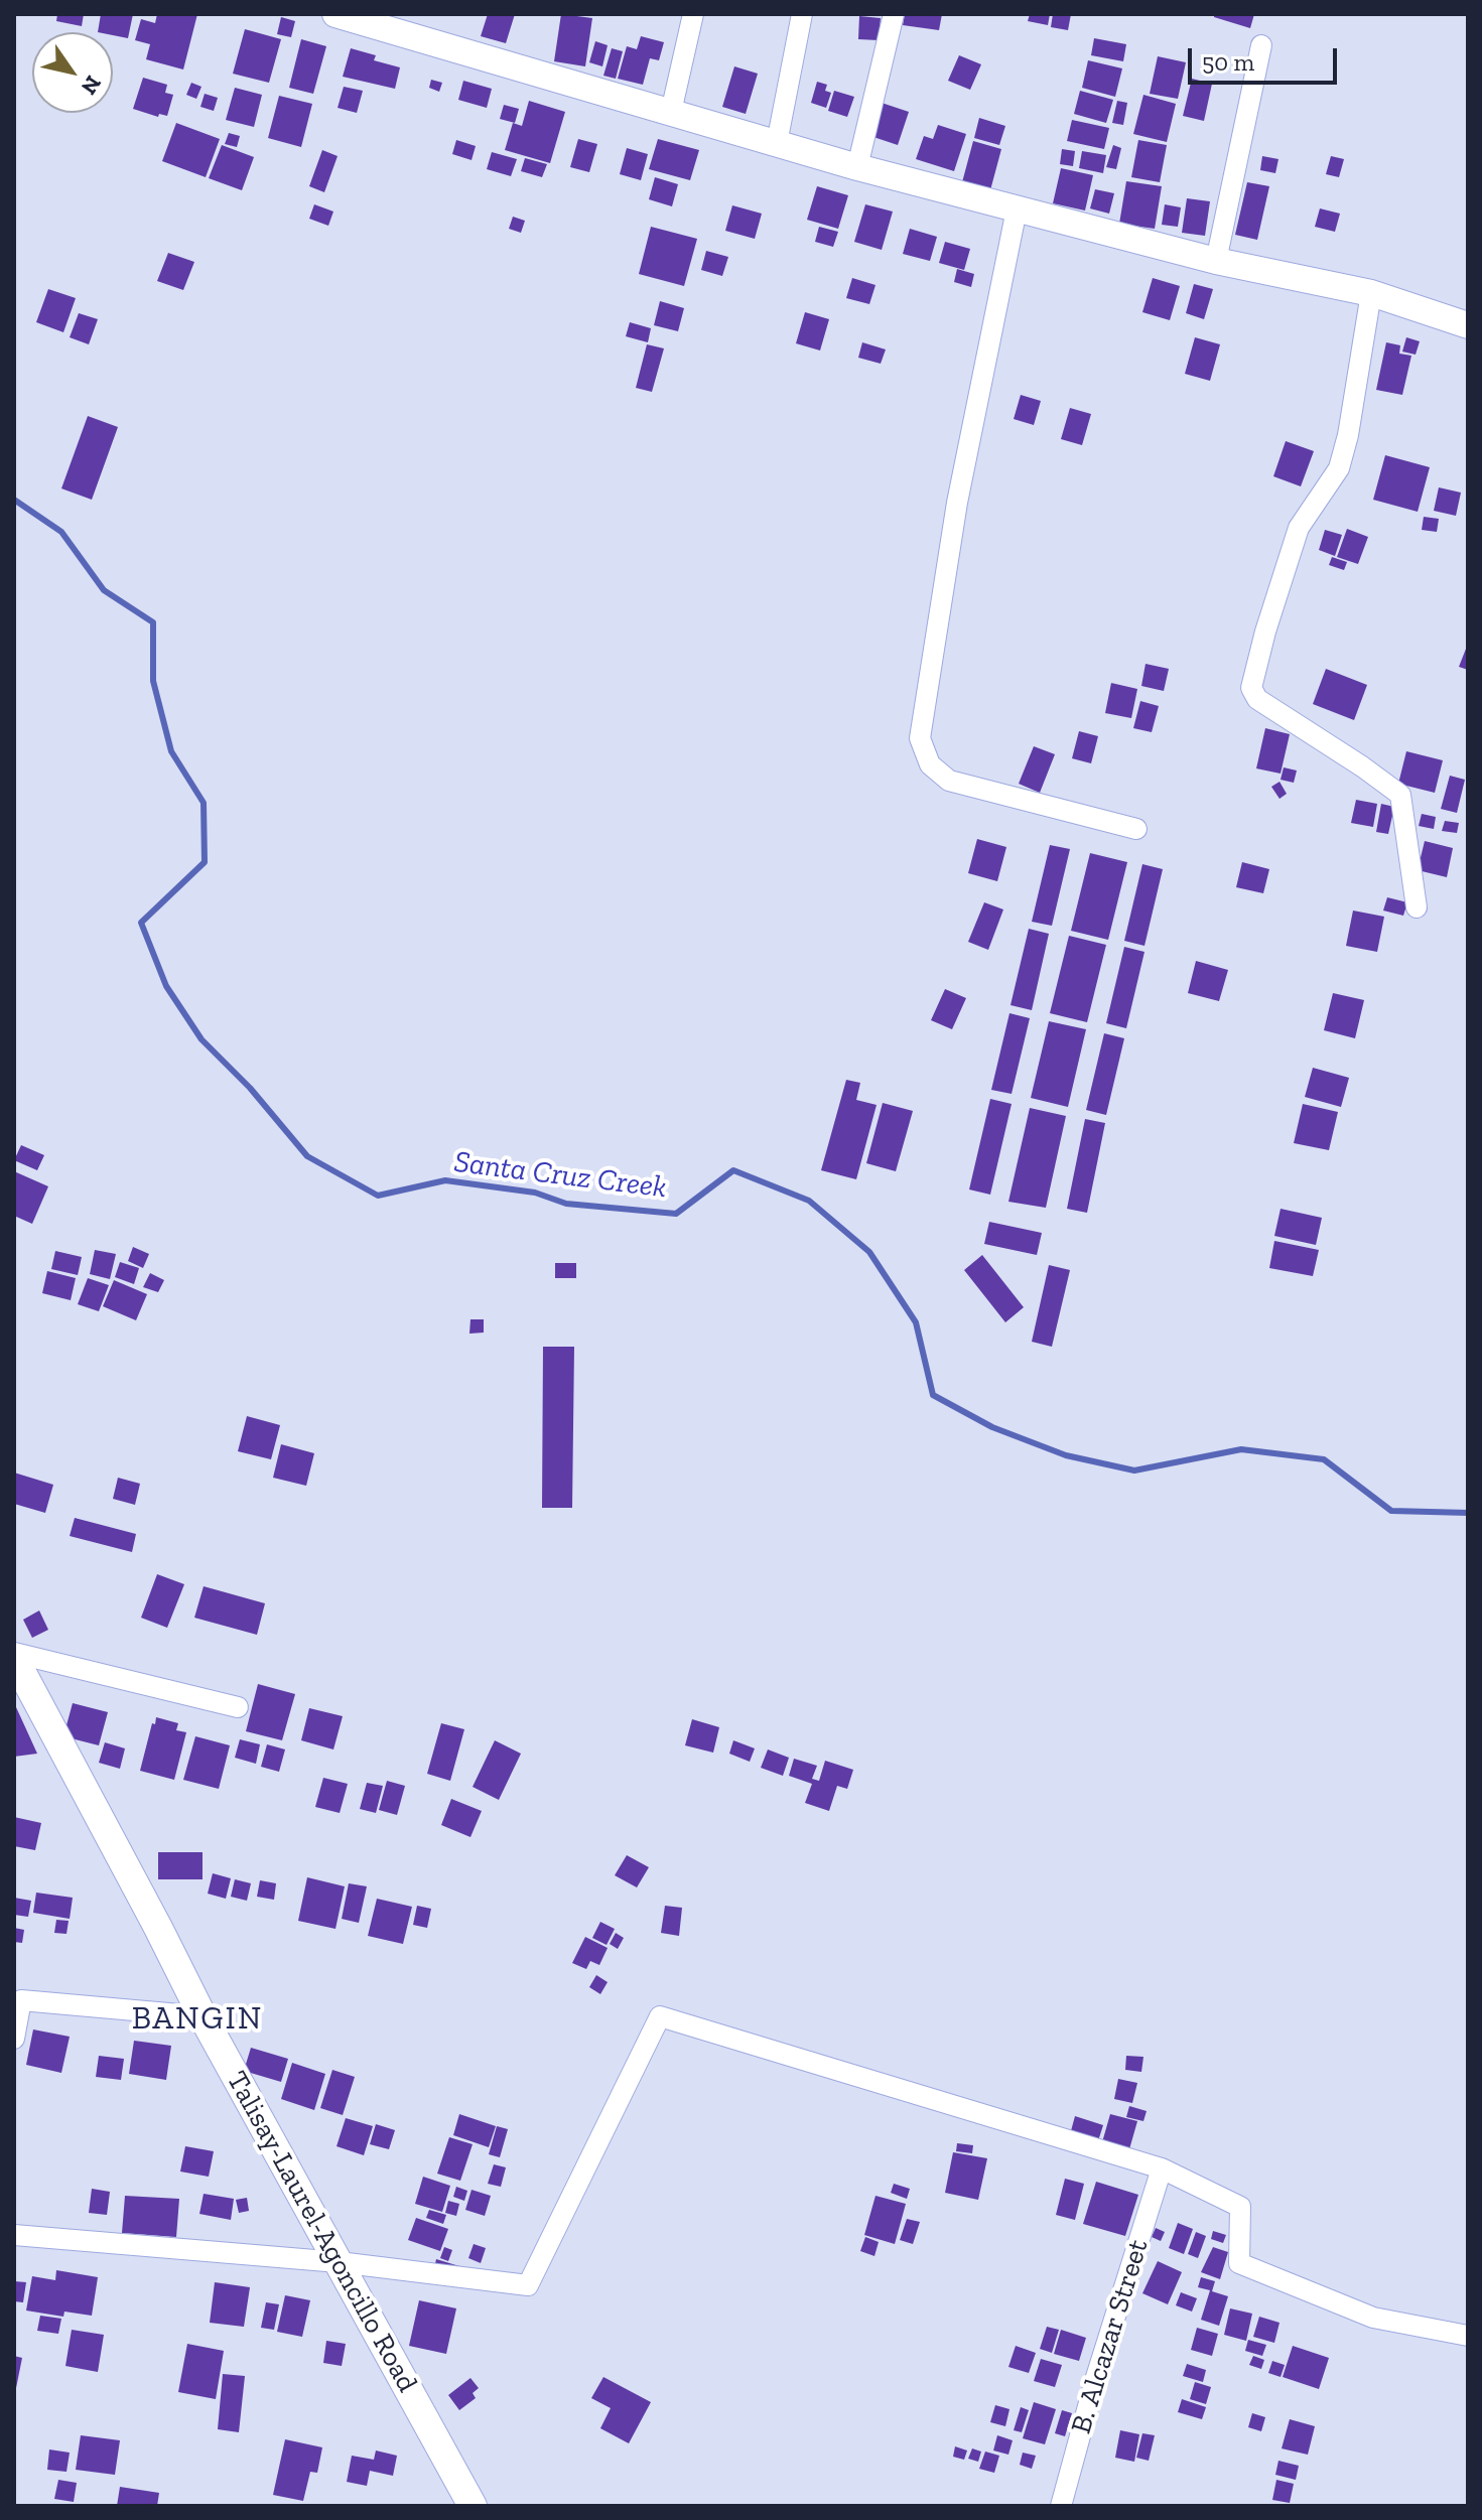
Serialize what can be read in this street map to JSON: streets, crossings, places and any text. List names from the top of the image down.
{
  "streets": {
    "main road": ["Talisay-Laurel-Agoncillo Road"],
    "street": ["B. Alcazar Street"]
  },
  "districts": ["BANGIN"],
  "water": ["Santa Cruz Creek"],
  "scale_bar": "50 m",
  "north": "bottom right"
}
